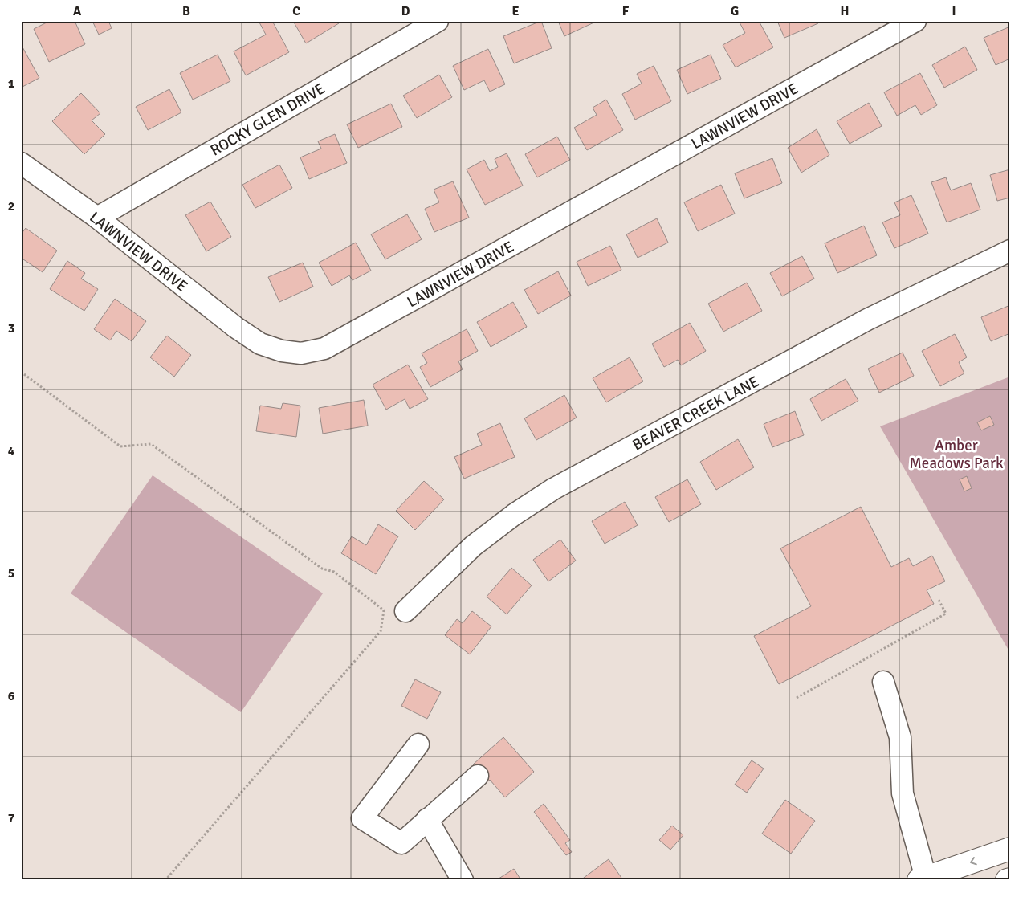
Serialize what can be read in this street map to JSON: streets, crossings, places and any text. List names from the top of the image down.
{
  "streets": {
    "street": ["LAWNVIEW DRIVE", "ROCKY GLEN DRIVE", "BEAVER CREEK LANE"]
  },
  "crossings": [
    ["LAWNVIEW DRIVE", "ROCKY GLEN DRIVE"]
  ],
  "parks": ["Amber Meadows Park"],
  "grid": {
    "columns": [
      "A",
      "B",
      "C",
      "D",
      "E",
      "F",
      "G",
      "H",
      "I"
    ],
    "rows": [
      "1",
      "2",
      "3",
      "4",
      "5",
      "6",
      "7"
    ]
  }
}
